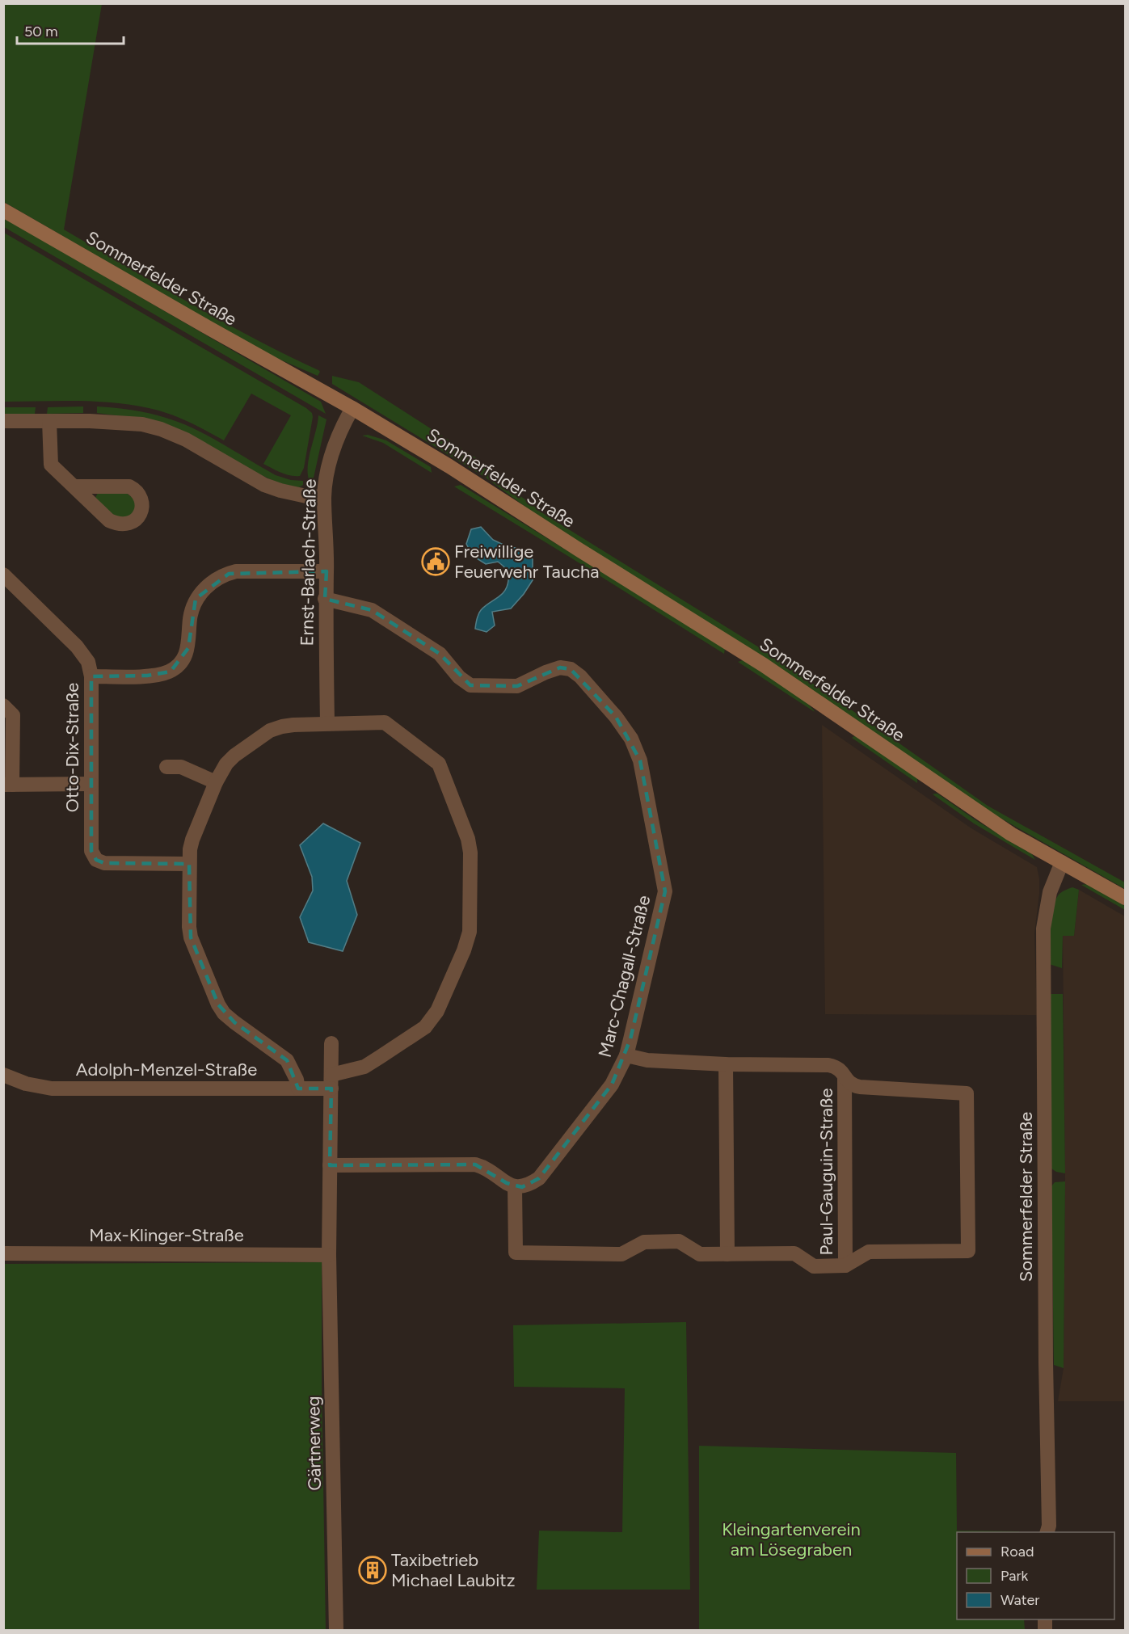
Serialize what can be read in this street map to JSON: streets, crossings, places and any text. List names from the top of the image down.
{
  "streets": {
    "main road": ["Sommerfelder Straße"],
    "street": [
      "Ernst-Barlach-Straße",
      "Otto-Dix-Straße",
      "Marc-Chagall-Straße",
      "Adolph-Menzel-Straße",
      "Paul-Gauguin-Straße",
      "Max-Klinger-Straße",
      "Gärtnerweg"
    ]
  },
  "crossings": [
    ["Sommerfelder Straße", "Ernst-Barlach-Straße"],
    ["Ernst-Barlach-Straße", "Marc-Chagall-Straße"],
    ["Max-Klinger-Straße", "Gärtnerweg"]
  ],
  "parks": ["Kleingartenverein am Lösegraben"],
  "places": {
    "public building": ["Freiwillige Feuerwehr Taucha"],
    "building": ["Taxibetrieb Michael Laubitz"]
  },
  "legend": ["Road", "Park", "Water"],
  "scale_bar": "50 m"
}
